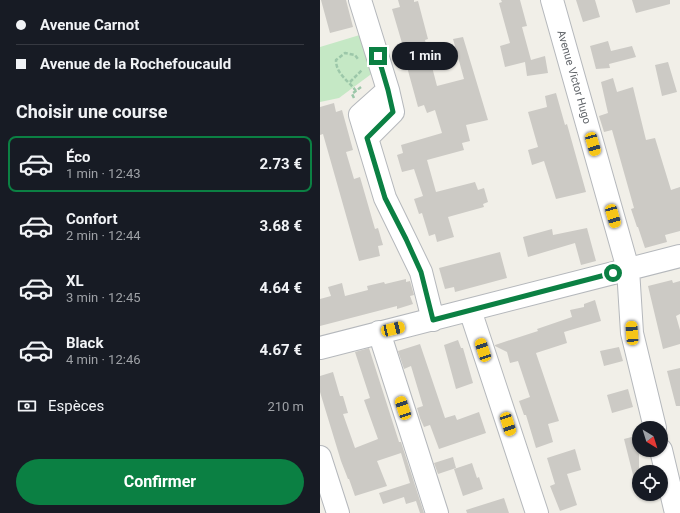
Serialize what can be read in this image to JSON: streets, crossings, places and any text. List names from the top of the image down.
{
  "streets": {
    "street": ["Avenue Victor Hugo"]
  },
  "north": "bottom right",
  "page": {
    "banner": ["Avenue Carnot", "Avenue de la Rochefoucauld"],
    "bubble": "1 min",
    "heading": "Choisir une course",
    "list": [
      {
        "name": "Éco",
        "note": "1 min · 12:43",
        "value": "2.73 €"
      },
      {
        "name": "Confort",
        "note": "2 min · 12:44",
        "value": "3.68 €"
      },
      {
        "name": "XL",
        "note": "3 min · 12:45",
        "value": "4.64 €"
      },
      {
        "name": "Black",
        "note": "4 min · 12:46",
        "value": "4.67 €"
      }
    ],
    "pay": ["Espèces", "210 m"],
    "buttons": "Confirmer"
  }
}
